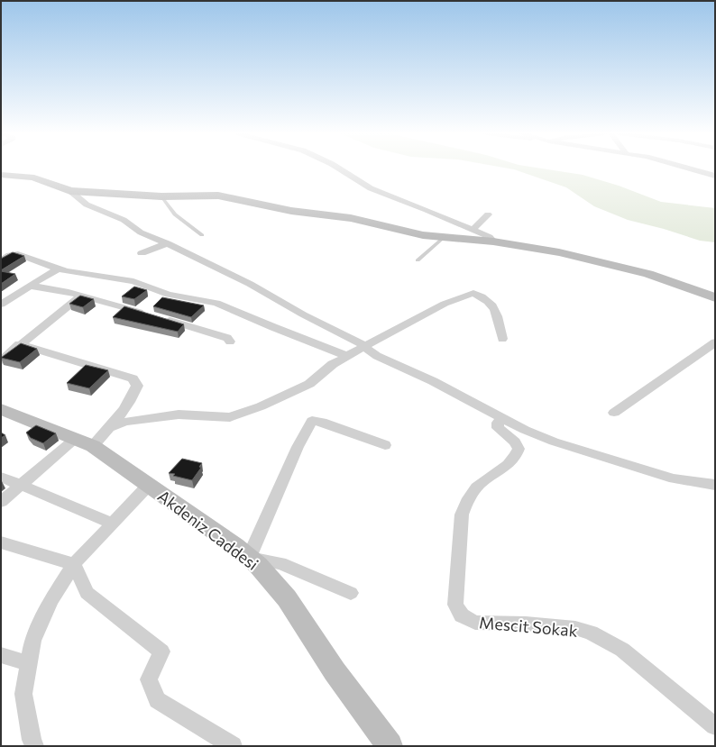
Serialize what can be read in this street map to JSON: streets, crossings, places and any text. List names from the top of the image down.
{
  "streets": {
    "street": ["Akdeniz Caddesi", "Mescit Sokak"]
  }
}
